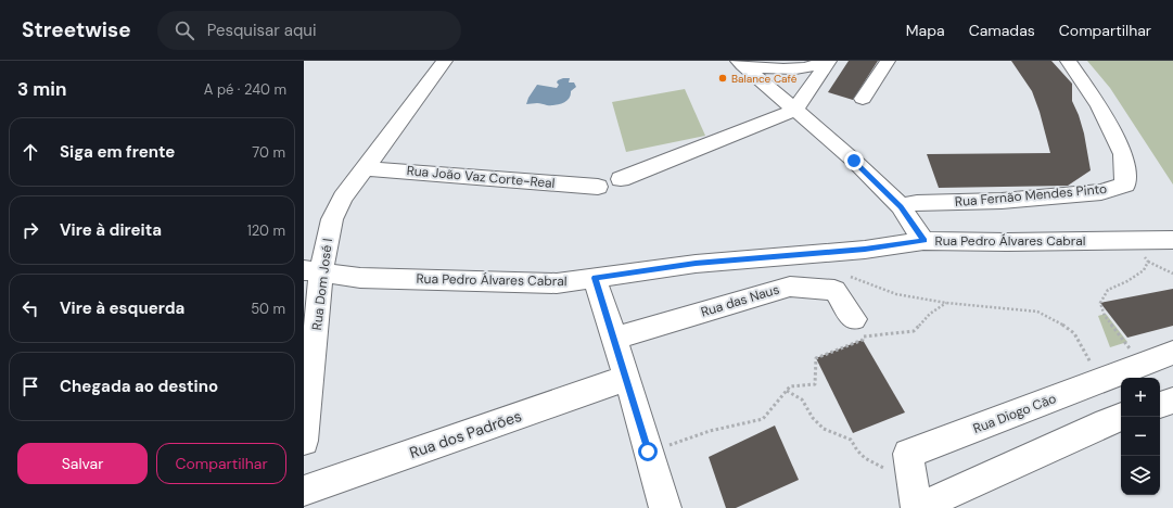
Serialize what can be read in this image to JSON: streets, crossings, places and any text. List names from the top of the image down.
{
  "streets": {
    "street": [
      "Rua João Vaz Corte-Real",
      "Rua Fernão Mendes Pinto",
      "Rua Pedro Álvares Cabral",
      "Rua Dom José I",
      "Rua das Naus",
      "Rua Diogo Cão",
      "Rua dos Padrões"
    ]
  },
  "crossings": [
    ["Rua João Vaz Corte-Real", "Rua Dom José I"],
    ["Rua Pedro Álvares Cabral", "Rua Dom José I"]
  ],
  "places": ["Balance Café"],
  "page": {
    "header": "Streetwise",
    "search": "Pesquisar aqui",
    "nav": ["Mapa", "Camadas", "Compartilhar"],
    "heading": ["3 min", "A pé · 240 m"],
    "list": [
      ["Siga em frente", "70 m"],
      ["Vire à direita", "120 m"],
      ["Vire à esquerda", "50 m"],
      "Chegada ao destino"
    ],
    "map_buttons": ["+", "−"],
    "buttons": ["Salvar", "Compartilhar"]
  }
}
